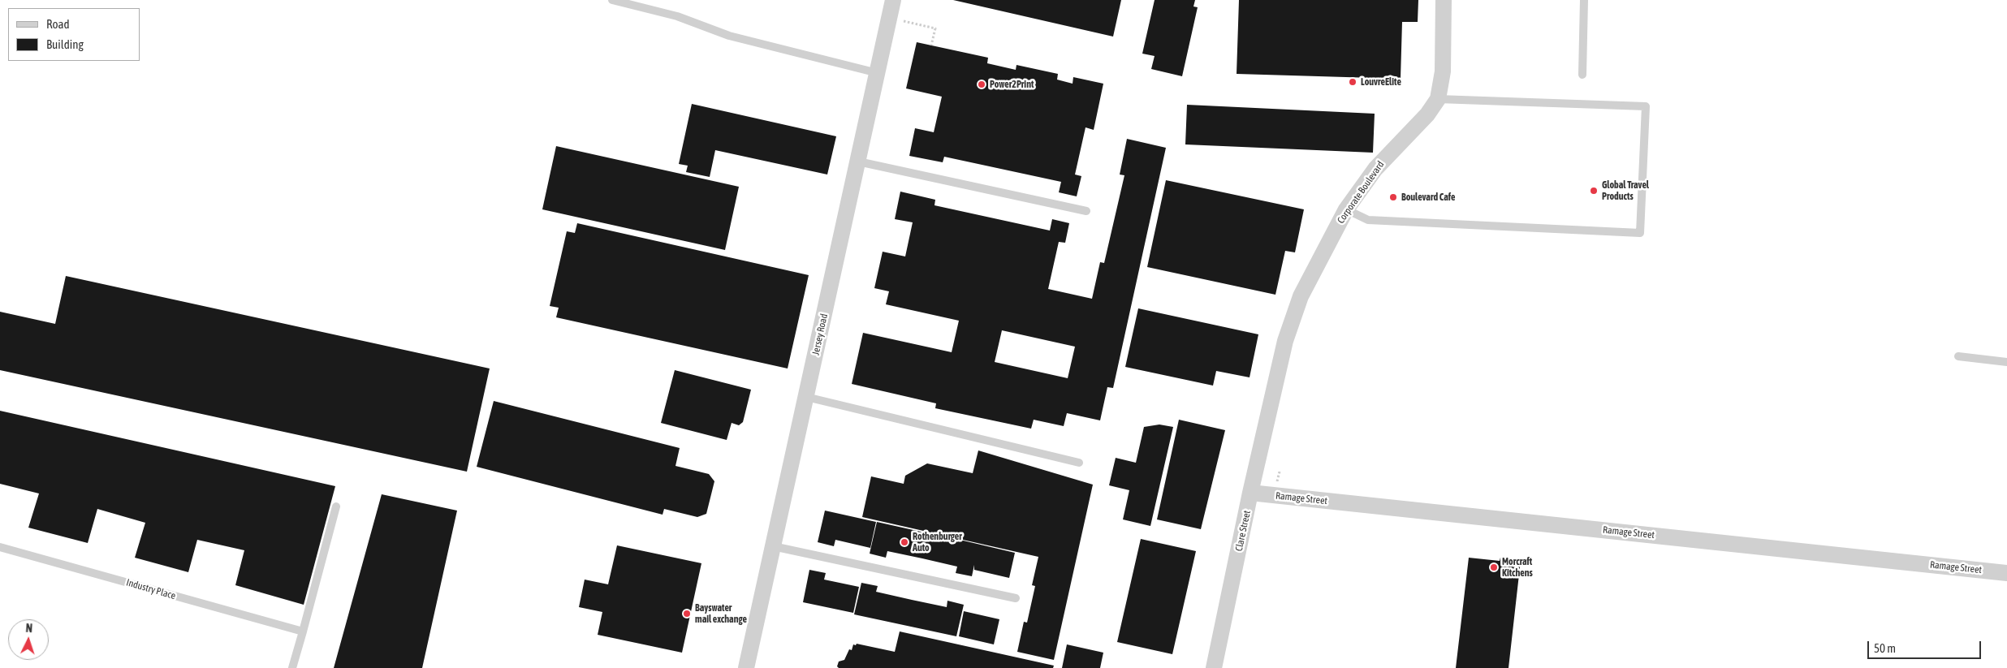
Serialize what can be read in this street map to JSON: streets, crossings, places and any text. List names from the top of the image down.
{
  "streets": {
    "street": [
      "Corporate Boulevard",
      "Jersey Road",
      "Ramage Street",
      "Clare Street"
    ],
    "lane": ["Industry Place"]
  },
  "crossings": [
    ["Corporate Boulevard", "Clare Street"],
    ["Ramage Street", "Clare Street"]
  ],
  "places": [
    "LouvreElite",
    "Power2Print",
    "Global Travel Products",
    "Boulevard Cafe",
    "Rothenburger Auto",
    "Morcraft Kitchens",
    "Bayswater mail exchange"
  ],
  "legend": ["Road", "Building"],
  "scale_bar": "50 m",
  "north": "top"
}
